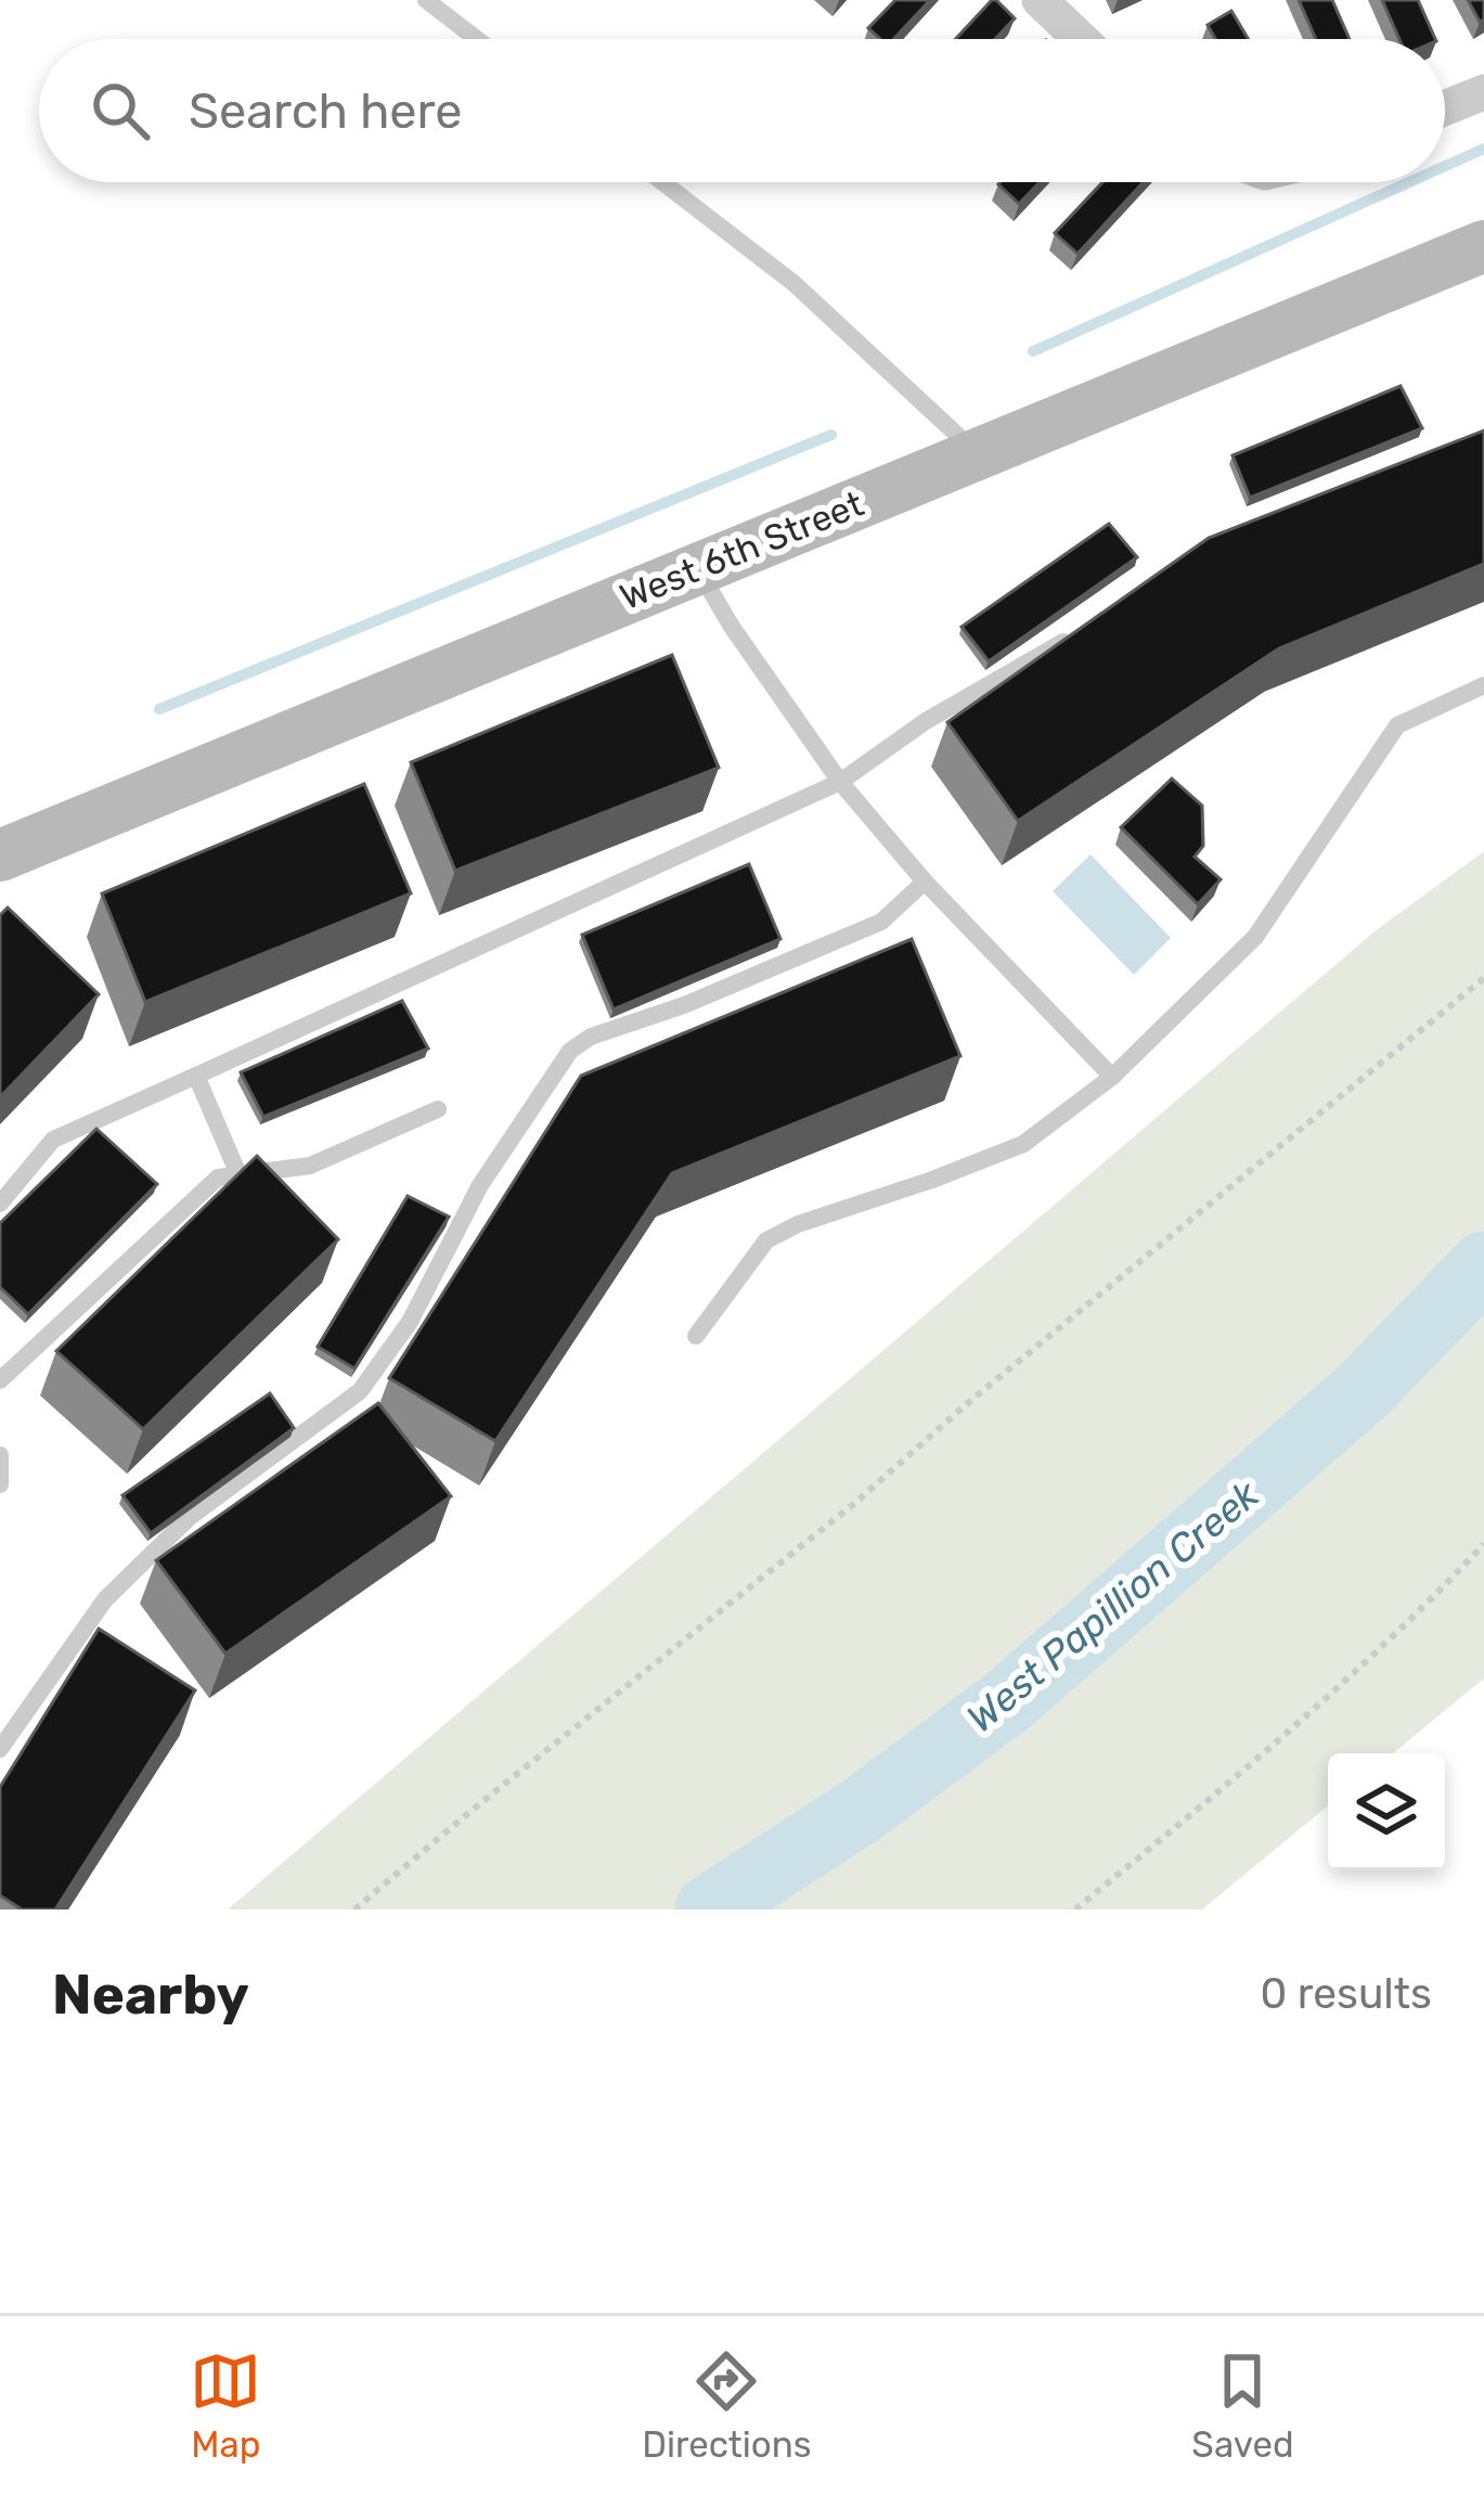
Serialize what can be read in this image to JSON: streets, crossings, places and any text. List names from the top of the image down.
{
  "streets": {
    "main road": ["West 6th Street"]
  },
  "water": ["West Papillion Creek"],
  "page": {
    "search": "Search here",
    "heading": ["Nearby", "0 results"],
    "nav": ["Map", "Directions", "Saved"]
  }
}
